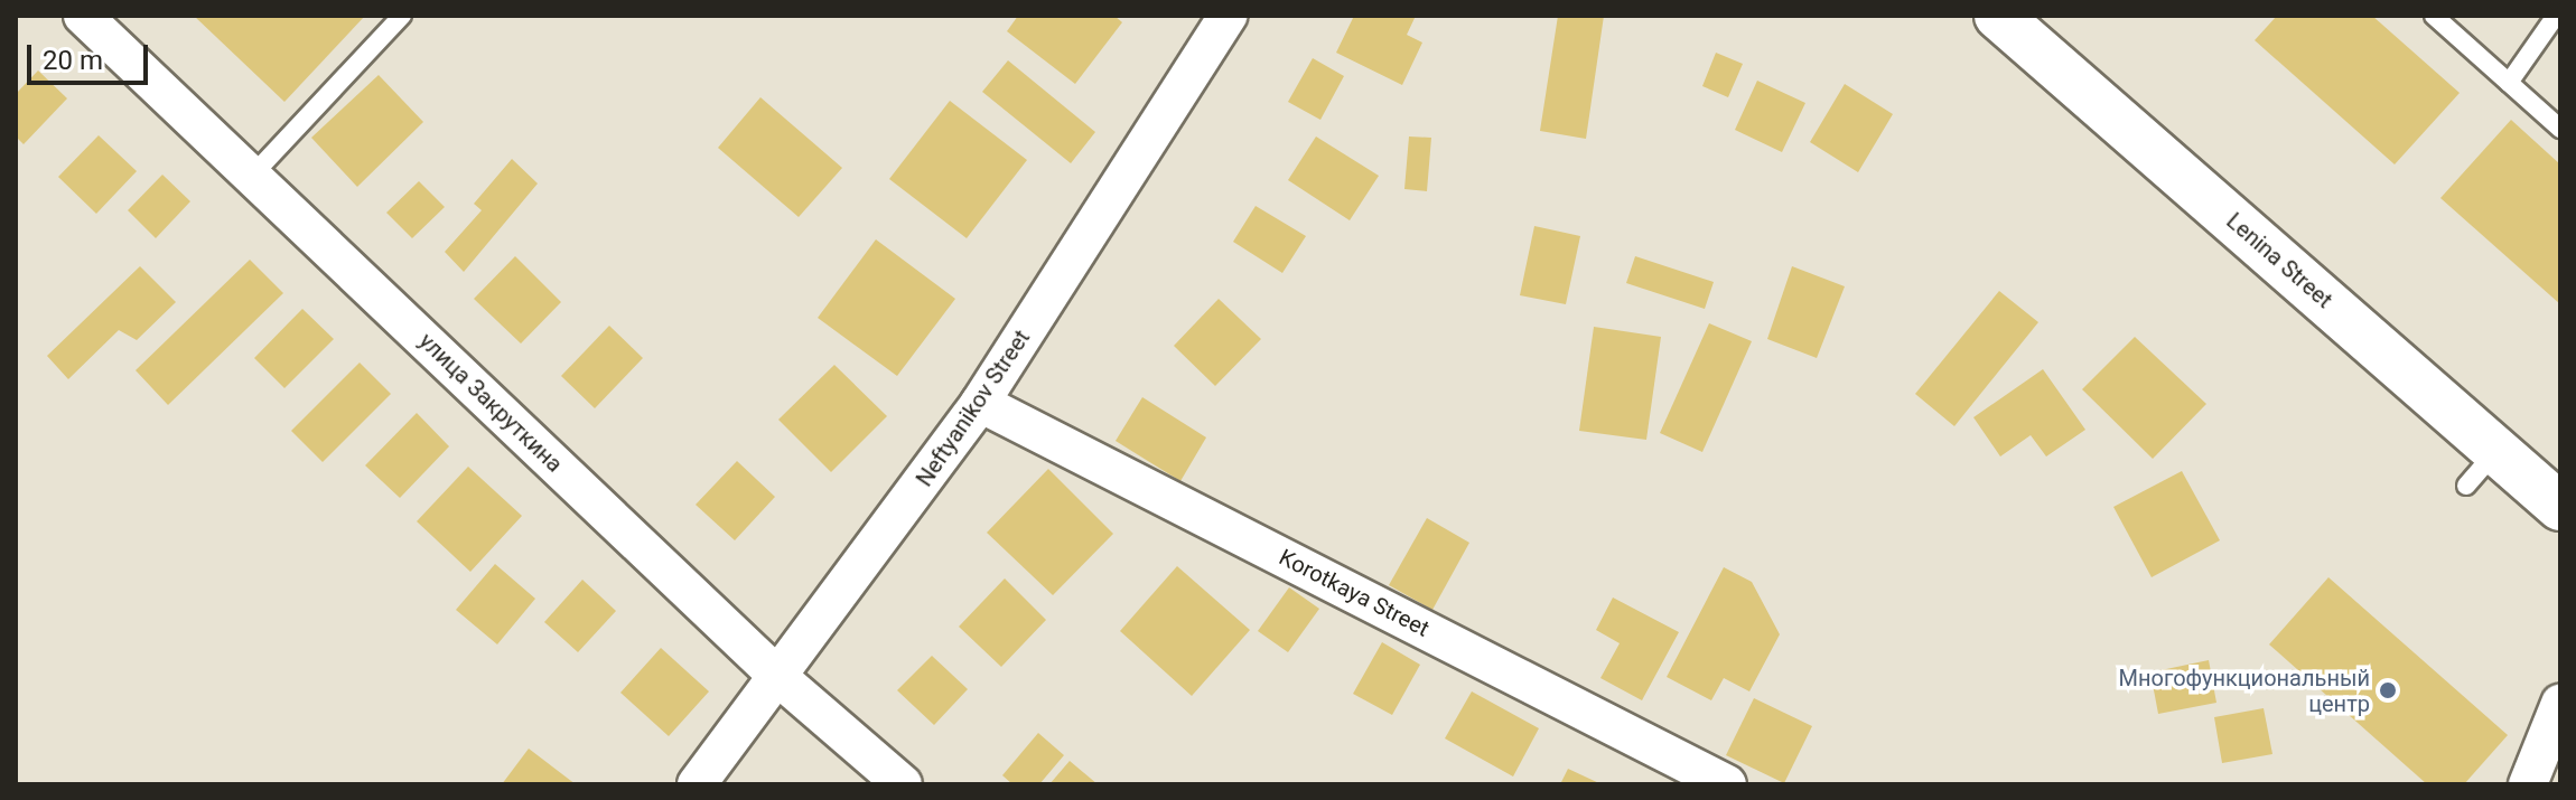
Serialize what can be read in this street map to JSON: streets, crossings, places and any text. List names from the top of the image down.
{
  "streets": {
    "street": [
      "Lenina Street",
      "улица Закруткина",
      "Neftyanikov Street",
      "Korotkaya Street"
    ]
  },
  "crossings": [
    ["улица Закруткина", "Neftyanikov Street"],
    ["Neftyanikov Street", "Korotkaya Street"]
  ],
  "places": ["Многофункциональный центр"],
  "scale_bar": "20 m"
}
